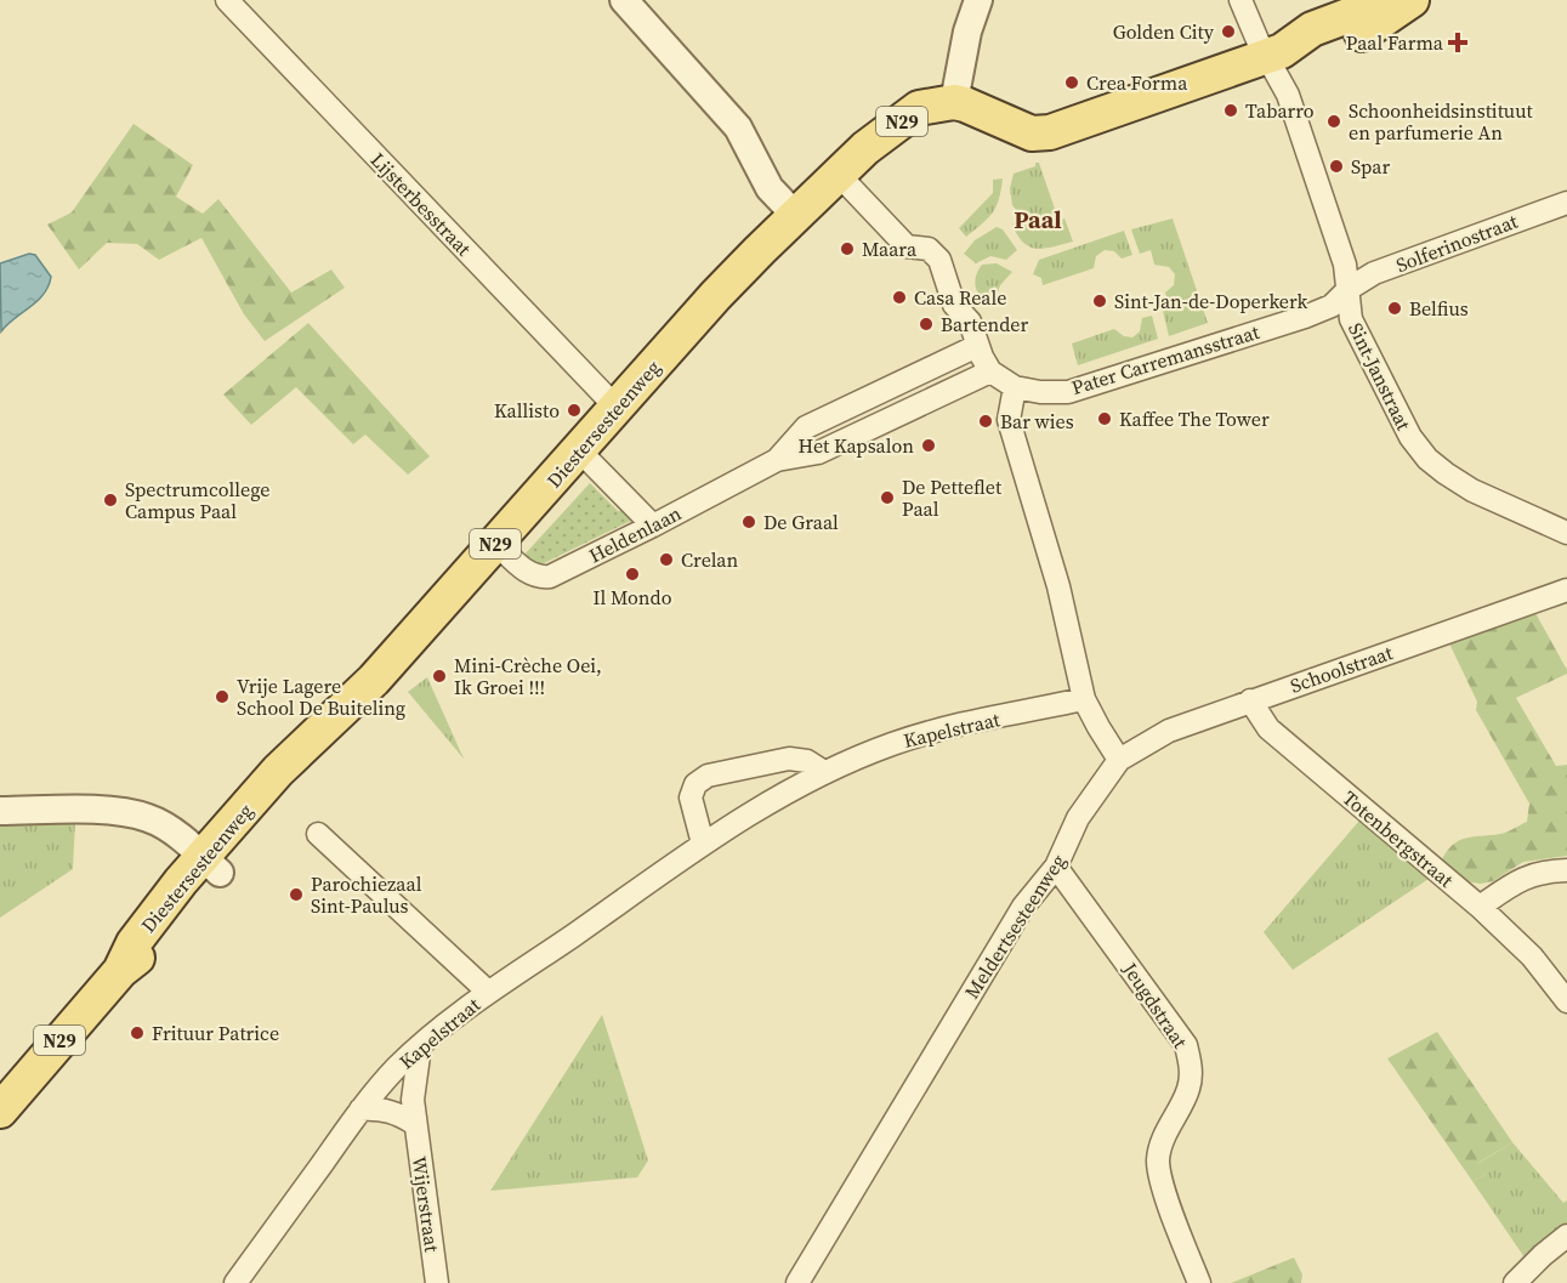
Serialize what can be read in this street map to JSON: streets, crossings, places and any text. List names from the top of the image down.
{
  "streets": {
    "main road": ["N29", "Diestersesteenweg"],
    "street": [
      "Lijsterbesstraat",
      "Solferinostraat",
      "Pater Carremansstraat",
      "Sint-Janstraat",
      "Heldenlaan",
      "Schoolstraat",
      "Kapelstraat",
      "Totenbergstraat",
      "Meldertsesteenweg",
      "Jeugdstraat",
      "Wijerstraat"
    ]
  },
  "crossings": [
    ["N29", "Sint-Janstraat"],
    ["N29", "Diestersesteenweg"],
    ["Lijsterbesstraat", "Diestersesteenweg"],
    ["Solferinostraat", "Pater Carremansstraat"],
    ["Solferinostraat", "Sint-Janstraat"],
    ["Pater Carremansstraat", "Sint-Janstraat"],
    ["Diestersesteenweg", "Heldenlaan"],
    ["Schoolstraat", "Totenbergstraat"],
    ["Schoolstraat", "Meldertsesteenweg"],
    ["Kapelstraat", "Wijerstraat"],
    ["Meldertsesteenweg", "Jeugdstraat"]
  ],
  "districts": ["Paal"],
  "places": {
    "other": [
      "Golden City",
      "Crea Forma",
      "Tabarro",
      "Schoonheidsinstituut en parfumerie An",
      "Spar",
      "Maara",
      "Casa Reale",
      "Sint-Jan-de-Doperkerk",
      "Belfius",
      "Bartender",
      "Kallisto",
      "Kaffee The Tower",
      "Bar wies",
      "Het Kapsalon",
      "De Petteflet Paal",
      "Spectrumcollege Campus Paal",
      "De Graal",
      "Crelan",
      "Il Mondo",
      "Mini-Crèche Oei, Ik Groei !!!",
      "Vrije Lagere School De Buiteling",
      "Parochiezaal Sint-Paulus",
      "Frituur Patrice"
    ],
    "health": ["Paal Farma"]
  }
}
